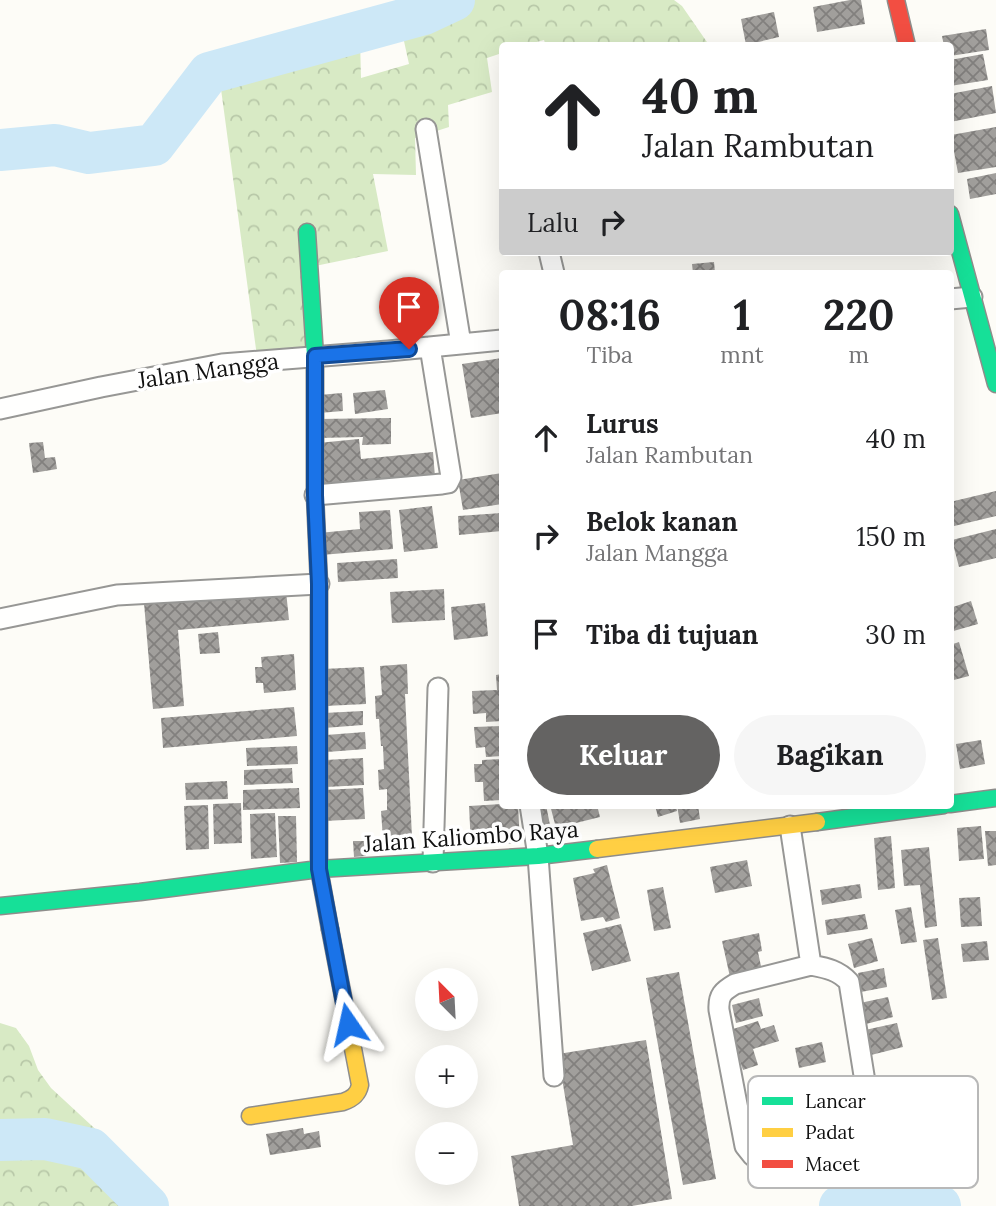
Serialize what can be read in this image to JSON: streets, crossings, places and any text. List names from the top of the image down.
{
  "streets": {
    "street": ["Jalan Mangga", "Jalan Kaliombo Raya"]
  },
  "legend": ["Lancar", "Padat", "Macet"],
  "north": "top left",
  "page": {
    "turn": ["40 m", "Jalan Rambutan"],
    "then": "Lalu",
    "eta": [
      "08:16",
      "Tiba",
      "1",
      "mnt",
      "220",
      "m"
    ],
    "list": [
      {
        "name": "Lurus",
        "note": "Jalan Rambutan",
        "value": "40 m"
      },
      {
        "name": "Belok kanan",
        "note": "Jalan Mangga",
        "value": "150 m"
      },
      {
        "name": "Tiba di tujuan",
        "value": "30 m"
      }
    ],
    "buttons": ["Keluar", "Bagikan"],
    "map_buttons": ["+", "−"]
  }
}
